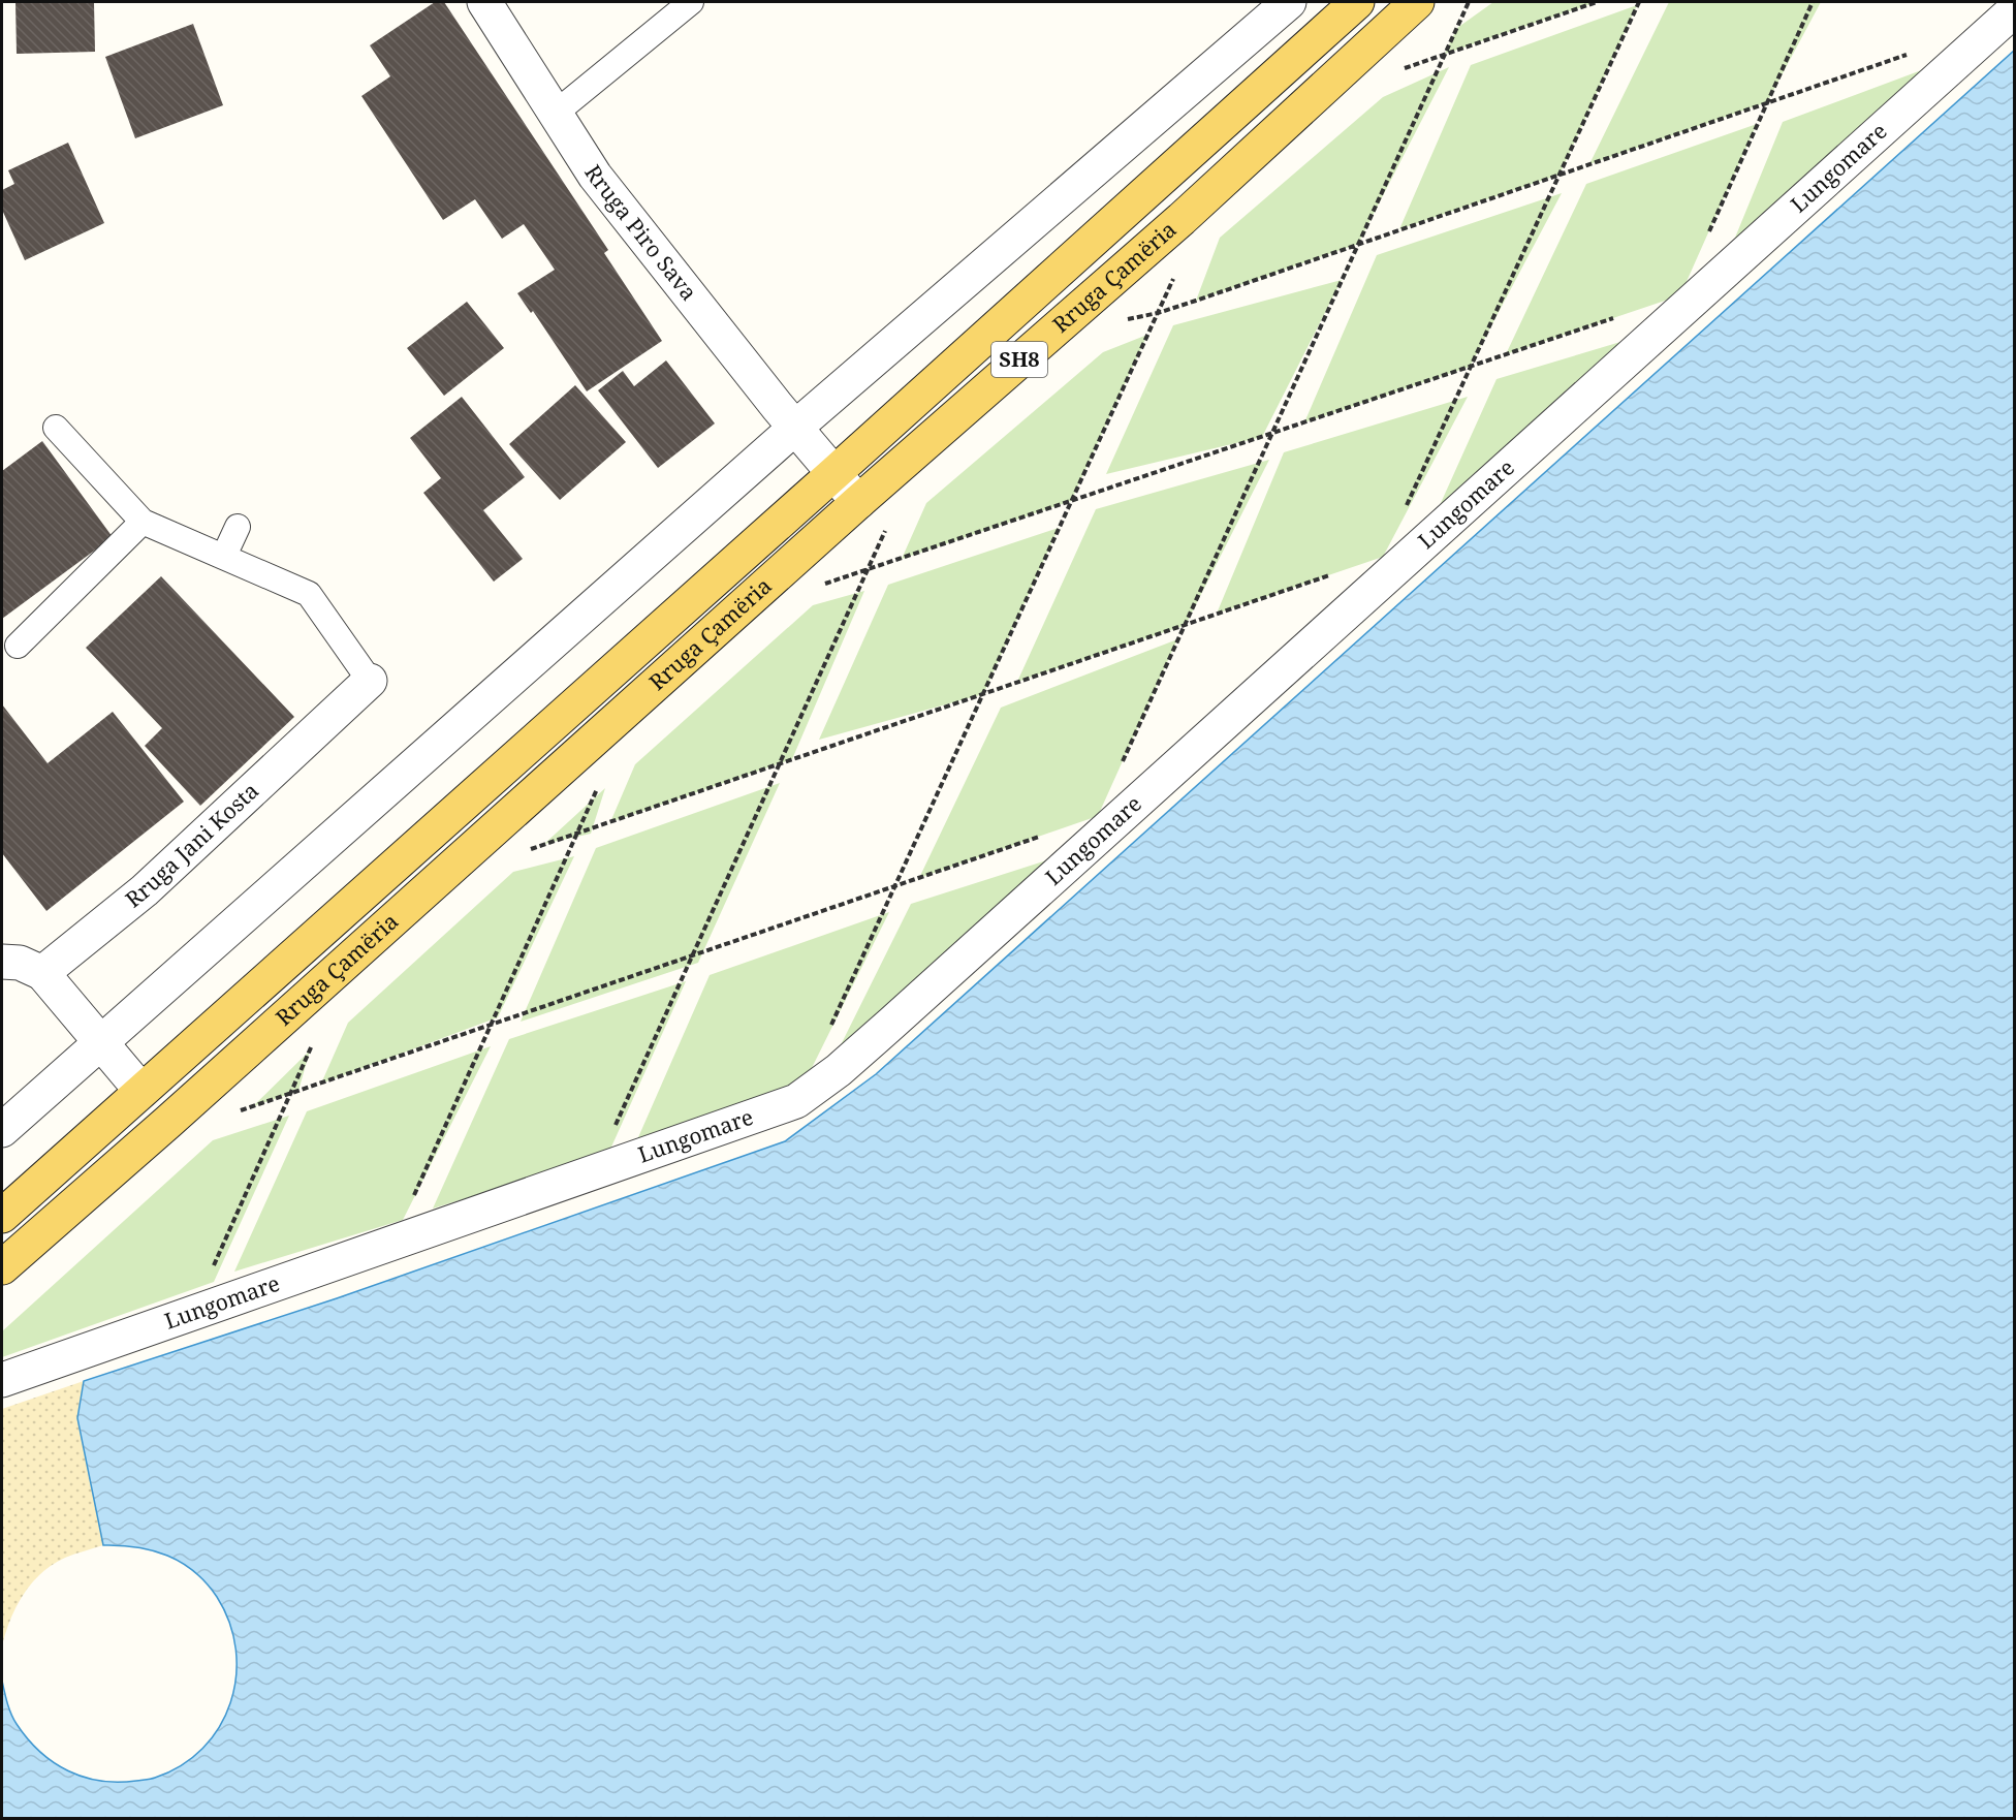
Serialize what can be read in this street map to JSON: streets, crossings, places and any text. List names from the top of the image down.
{
  "streets": {
    "main road": ["Rruga Çamëria", "SH8"],
    "street": ["Lungomare", "Rruga Piro Sava", "Rruga Jani Kosta"]
  },
  "crossings": [
    ["Rruga Piro Sava", "Rruga Çamëria"]
  ]
}
